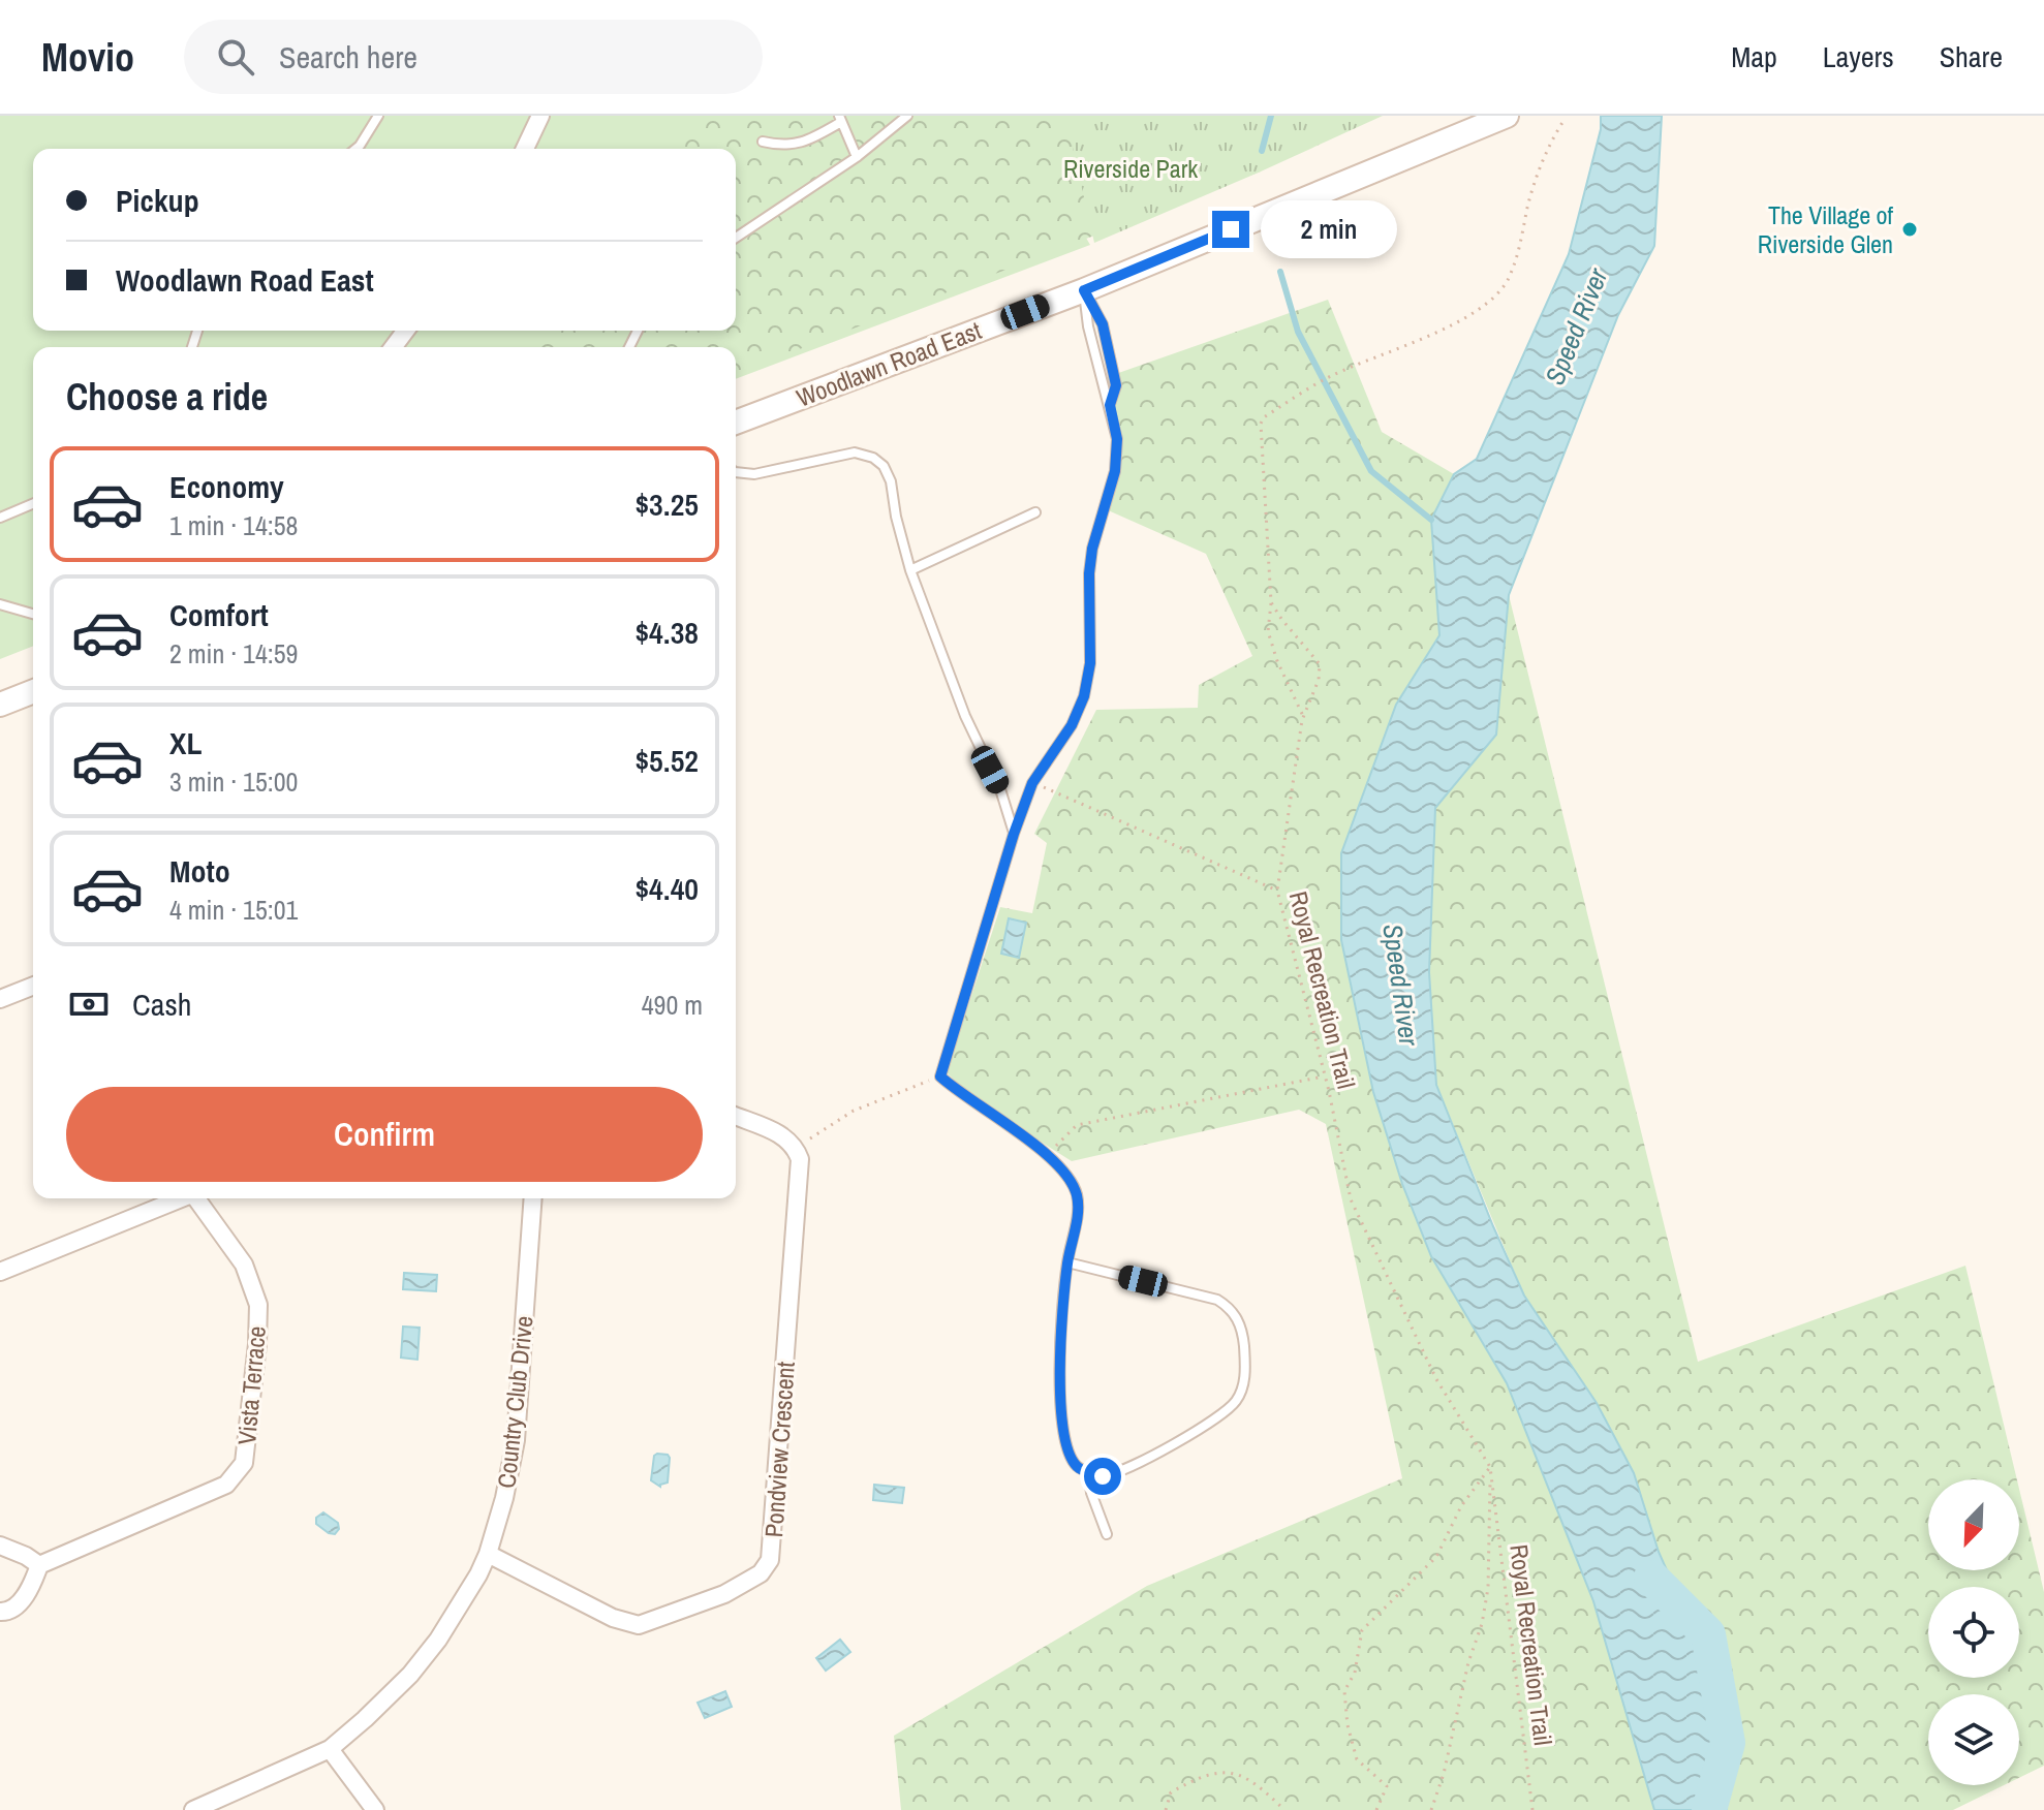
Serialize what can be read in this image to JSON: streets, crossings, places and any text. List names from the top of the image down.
{
  "streets": {
    "main road": ["Woodlawn Road East"],
    "street": ["Vista Terrace", "Country Club Drive", "Pondview Crescent"],
    "path": ["Royal Recreation Trail"]
  },
  "crossings": [
    ["Country Club Drive", "Pondview Crescent"]
  ],
  "water": ["Speed River"],
  "parks": ["Riverside Park"],
  "places": ["The Village of Riverside Glen"],
  "north": "bottom left",
  "page": {
    "header": "Movio",
    "search": "Search here",
    "nav": ["Map", "Layers", "Share"],
    "banner": ["Pickup", "Woodlawn Road East"],
    "bubble": "2 min",
    "heading": "Choose a ride",
    "list": [
      {
        "name": "Economy",
        "note": "1 min · 14:58",
        "value": "$3.25"
      },
      {
        "name": "Comfort",
        "note": "2 min · 14:59",
        "value": "$4.38"
      },
      {
        "name": "XL",
        "note": "3 min · 15:00",
        "value": "$5.52"
      },
      {
        "name": "Moto",
        "note": "4 min · 15:01",
        "value": "$4.40"
      }
    ],
    "pay": ["Cash", "490 m"],
    "buttons": "Confirm"
  }
}
